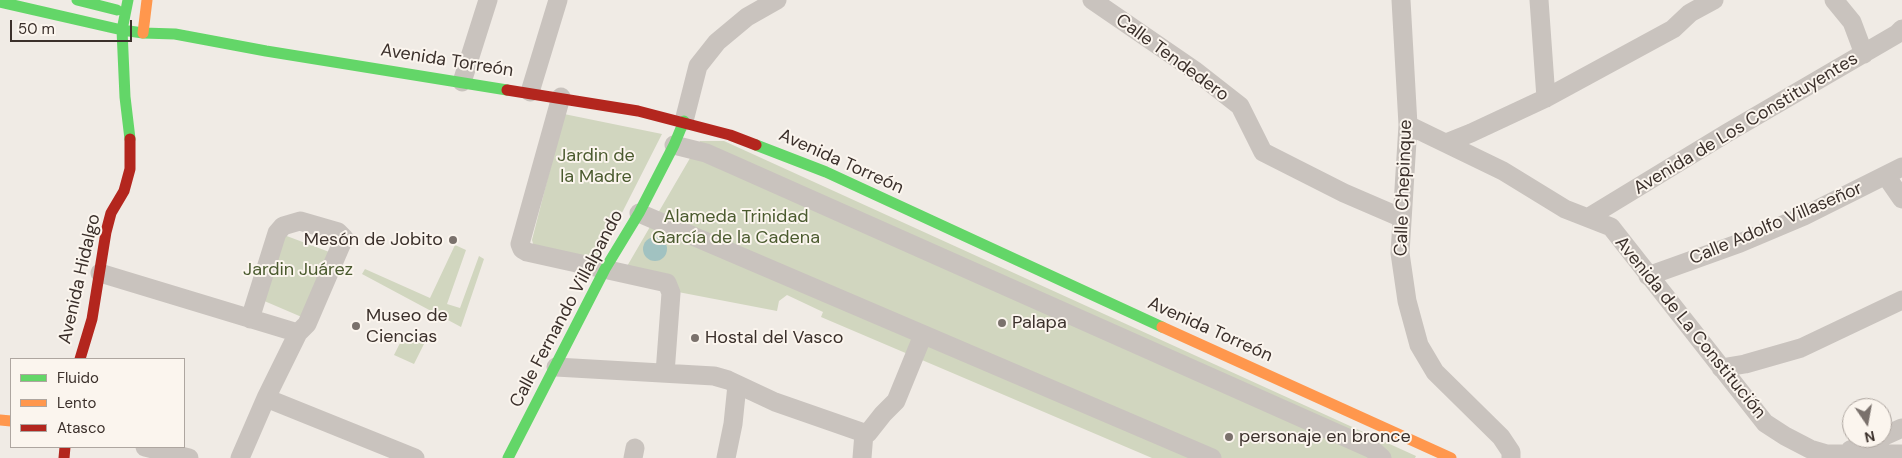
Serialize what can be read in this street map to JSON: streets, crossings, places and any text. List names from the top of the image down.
{
  "streets": {
    "street": [
      "Calle Tendedero",
      "Avenida Torreón",
      "Avenida de Los Constituyentes",
      "Calle Chepinque",
      "Calle Adolfo Villaseñor",
      "Avenida Hidalgo",
      "Calle Fernando Villalpando",
      "Avenida de La Constitución"
    ]
  },
  "crossings": [
    ["Calle Tendedero", "Calle Chepinque"],
    ["Avenida Torreón", "Avenida Hidalgo"],
    ["Avenida Torreón", "Calle Fernando Villalpando"],
    ["Avenida de Los Constituyentes", "Avenida de La Constitución"],
    ["Calle Chepinque", "Avenida de La Constitución"],
    ["Calle Adolfo Villaseñor", "Avenida de La Constitución"]
  ],
  "parks": ["Jardin de la Madre", "Alameda Trinidad García de la Cadena", "Jardin Juárez"],
  "places": [
    "Mesón de Jobito",
    "Palapa",
    "Museo de Ciencias",
    "Hostal del Vasco",
    "personaje en bronce"
  ],
  "legend": ["Fluido", "Lento", "Atasco"],
  "scale_bar": "50 m",
  "north": "bottom"
}
